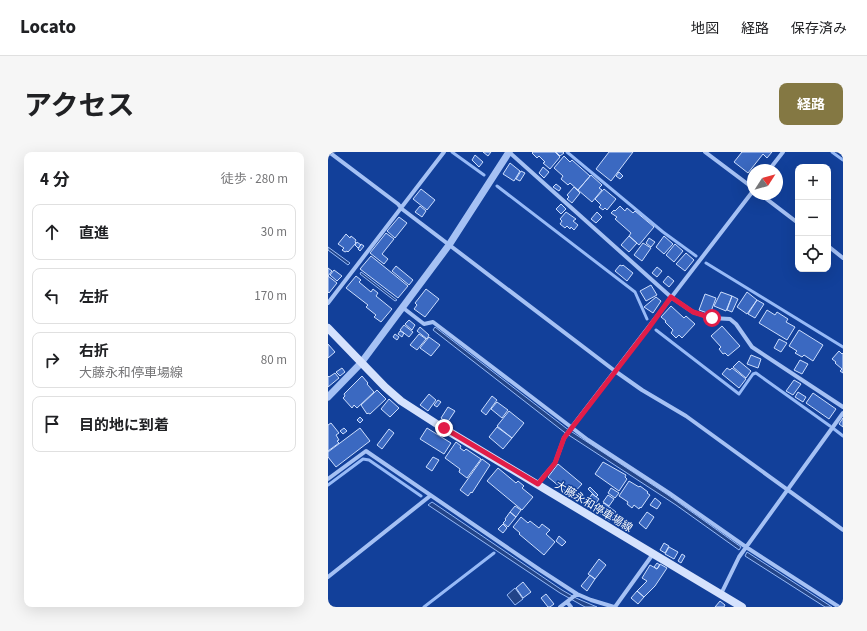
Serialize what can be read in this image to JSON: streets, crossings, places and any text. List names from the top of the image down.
{
  "streets": {
    "main road": ["大藤永和停車場線"]
  },
  "north": "top right",
  "page": {
    "header": "Locato",
    "nav": ["地図", "経路", "保存済み"],
    "title": "アクセス",
    "buttons": "経路",
    "heading": ["4 分", "徒歩 · 280 m"],
    "map_buttons": ["+", "−"],
    "list": [
      ["直進", "30 m"],
      ["左折", "170 m"],
      ["右折", "大藤永和停車場線", "80 m"],
      "目的地に到着"
    ]
  }
}
